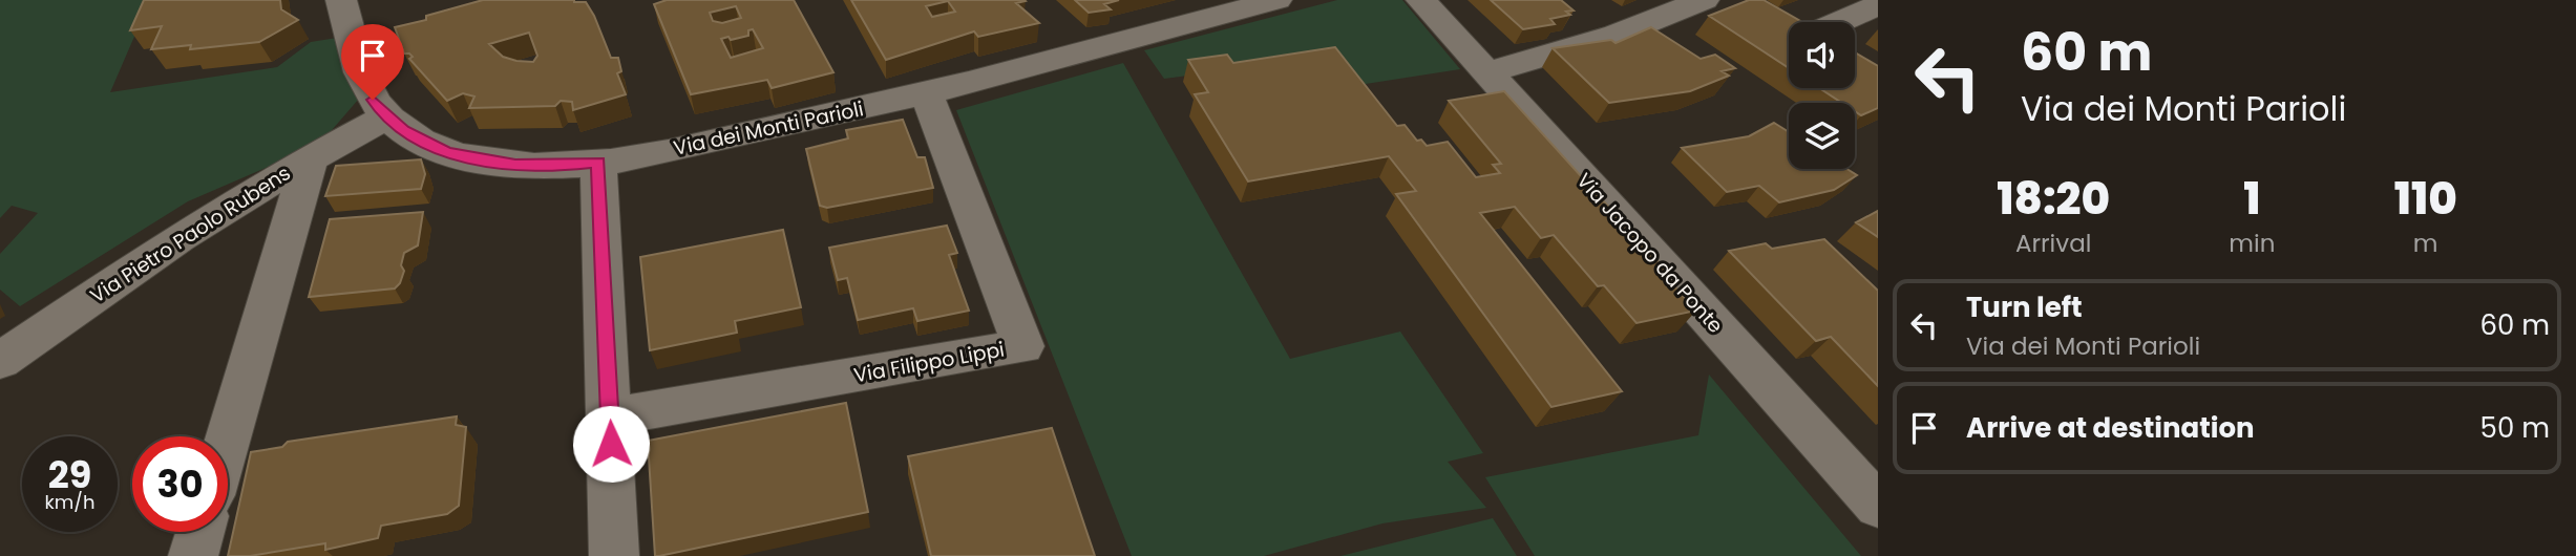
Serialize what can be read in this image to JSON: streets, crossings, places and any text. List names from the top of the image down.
{
  "streets": {
    "street": [
      "Via dei Monti Parioli",
      "Via Pietro Paolo Rubens",
      "Via Jacopo da Ponte",
      "Via Filippo Lippi"
    ]
  },
  "crossings": [
    ["Via dei Monti Parioli", "Via Pietro Paolo Rubens"],
    ["Via dei Monti Parioli", "Via Filippo Lippi"]
  ],
  "page": {
    "turn": ["60 m", "Via dei Monti Parioli"],
    "eta": [
      "18:20",
      "Arrival",
      "1",
      "min",
      "110",
      "m"
    ],
    "list": [
      {
        "name": "Turn left",
        "note": "Via dei Monti Parioli",
        "value": "60 m"
      },
      {
        "name": "Arrive at destination",
        "value": "50 m"
      }
    ],
    "speed": "29 km/h",
    "limit": "30"
  }
}
